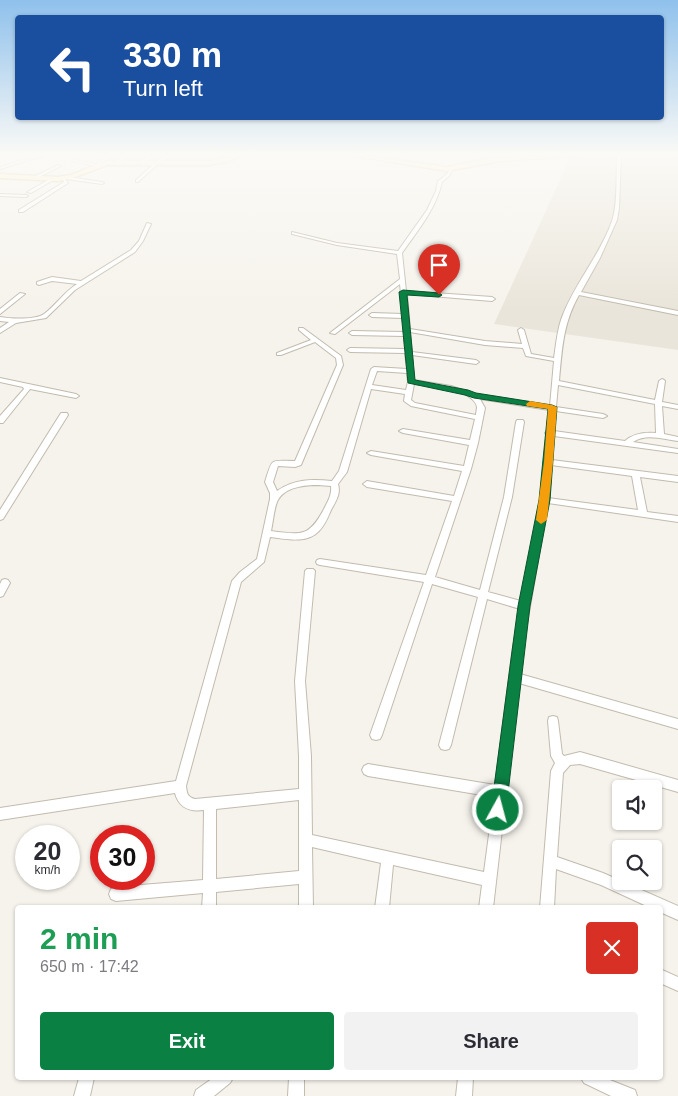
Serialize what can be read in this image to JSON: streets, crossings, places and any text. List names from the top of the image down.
{
  "page": {
    "turn": ["330 m", "Turn left"],
    "speed": "20 km/h",
    "limit": "30",
    "heading": ["2 min", "650 m · 17:42"],
    "buttons": ["Exit", "Share"]
  }
}
